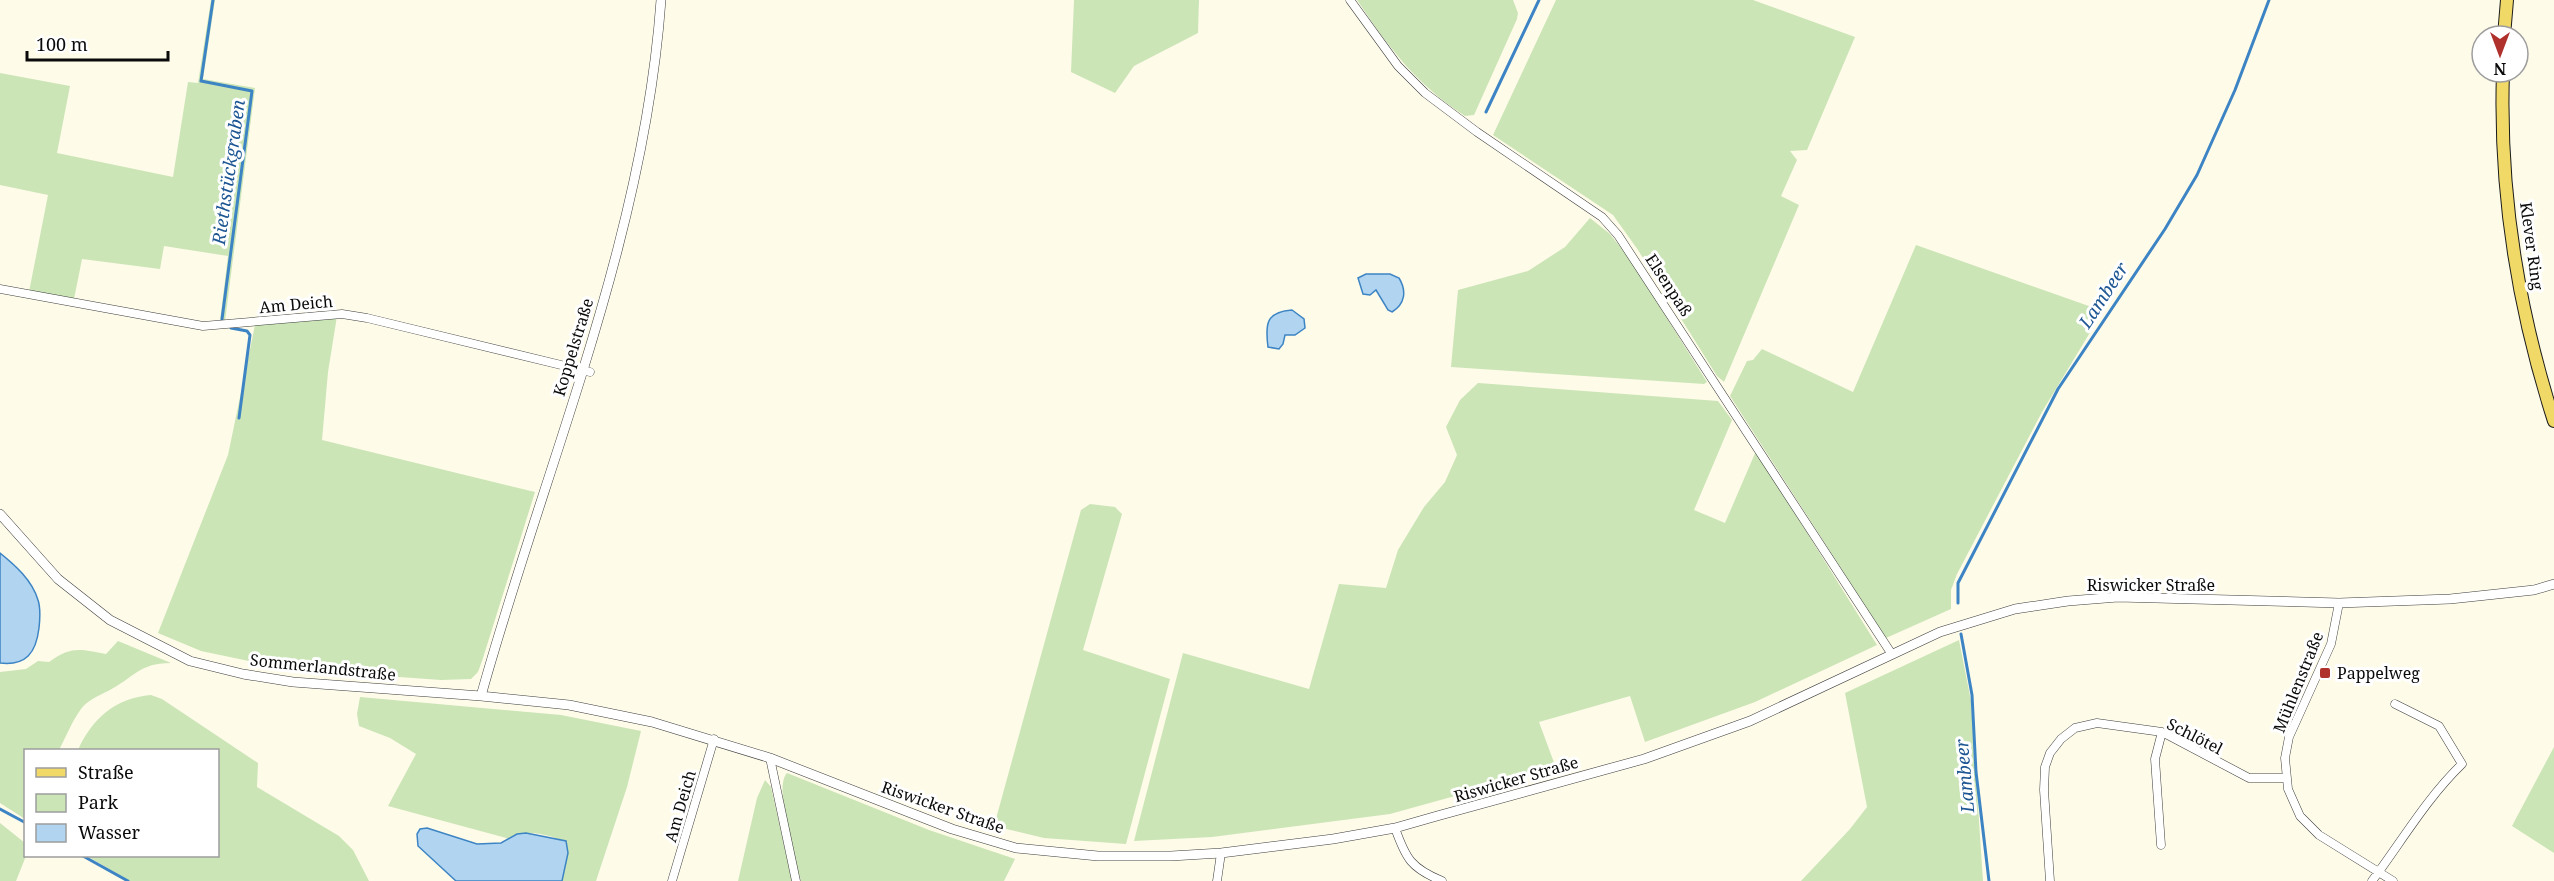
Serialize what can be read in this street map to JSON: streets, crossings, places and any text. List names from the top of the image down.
{
  "streets": {
    "main road": ["Klever Ring"],
    "street": [
      "Elsenpaß",
      "Am Deich",
      "Koppelstraße",
      "Riswicker Straße",
      "Sommerlandstraße",
      "Mühlenstraße",
      "Schlötel"
    ]
  },
  "crossings": [
    ["Elsenpaß", "Riswicker Straße"],
    ["Am Deich", "Koppelstraße"],
    ["Am Deich", "Riswicker Straße"],
    ["Koppelstraße", "Riswicker Straße"],
    ["Koppelstraße", "Sommerlandstraße"],
    ["Riswicker Straße", "Sommerlandstraße"],
    ["Riswicker Straße", "Mühlenstraße"],
    ["Mühlenstraße", "Schlötel"]
  ],
  "water": ["Riethstückgraben", "Lambeer"],
  "places": {
    "transit": ["Pappelweg"]
  },
  "legend": ["Straße", "Park", "Wasser"],
  "scale_bar": "100 m",
  "north": "bottom"
}
